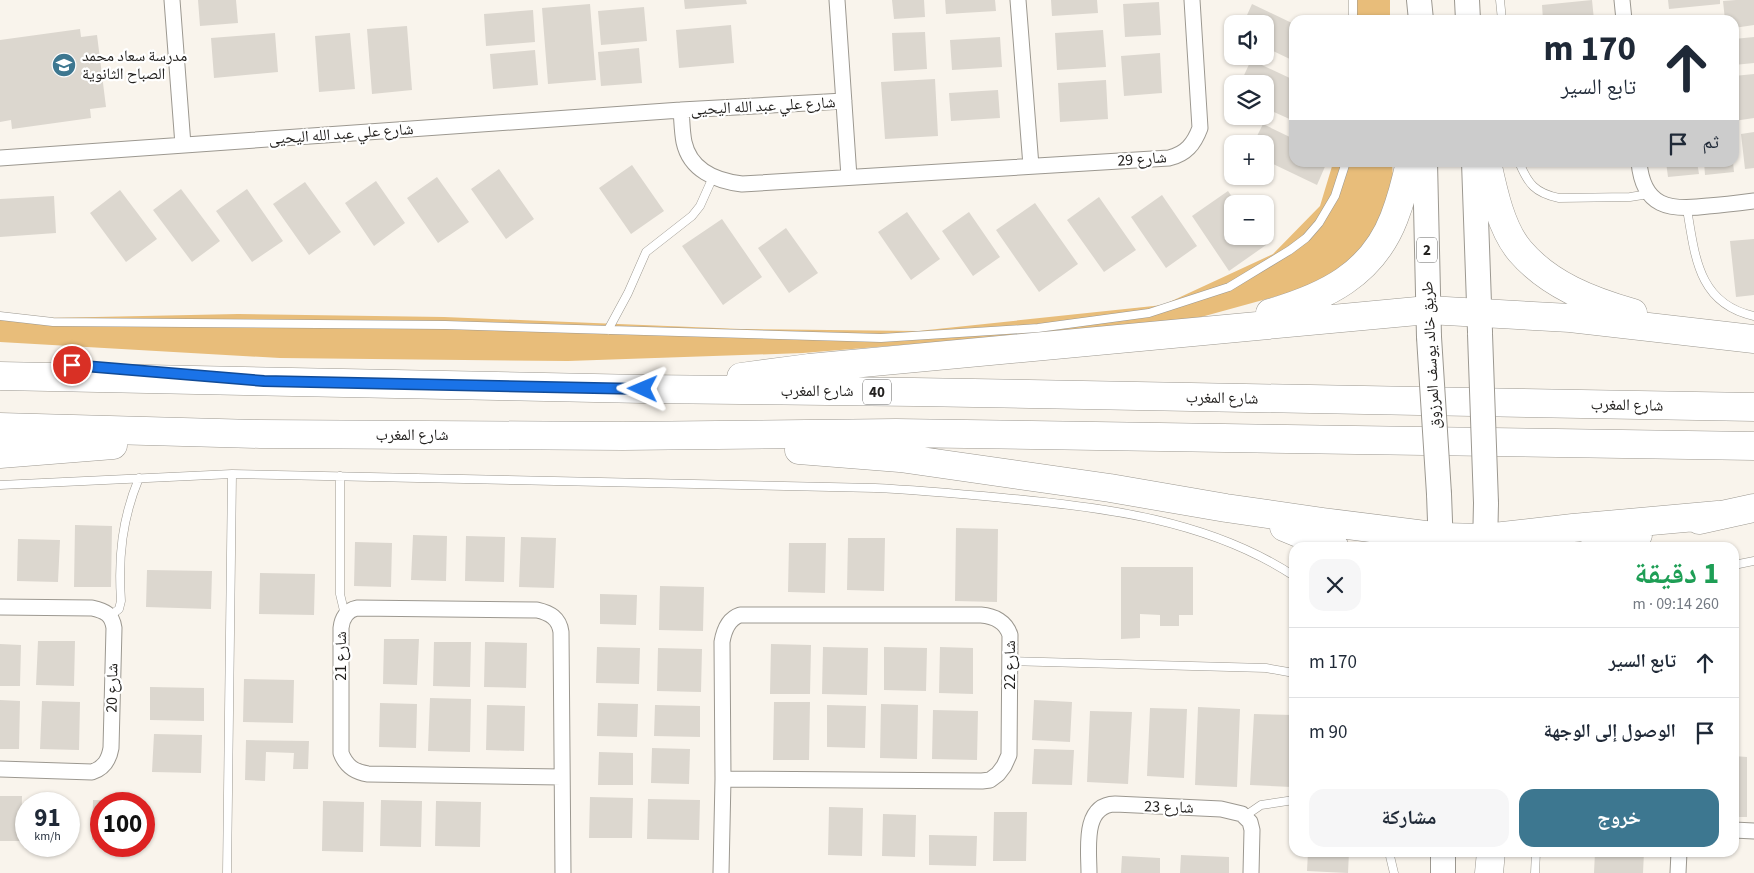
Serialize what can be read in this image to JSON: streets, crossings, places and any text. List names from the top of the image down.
{
  "streets": {
    "highway": ["شارع المغرب", "40"],
    "main road": ["2", "طريق خالد يوسف المرزوق"],
    "street": [
      "شارع علي عبد الله اليحيى",
      "شارع 29",
      "شارع 21",
      "شارع 22",
      "شارع 20",
      "شارع 23"
    ]
  },
  "crossings": [
    ["شارع علي عبد الله اليحيى", "شارع 29"]
  ],
  "places": {
    "school or university": ["مدرسة سعاد محمد الصباح الثانوية"]
  },
  "page": {
    "map_buttons": ["+", "−"],
    "turn": ["170 m", "تابع السير"],
    "then": "ثم",
    "heading": ["1 دقيقة", "260 m · 09:14"],
    "list": [
      {
        "name": "تابع السير",
        "value": "170 m"
      },
      {
        "name": "الوصول إلى الوجهة",
        "value": "90 m"
      }
    ],
    "buttons": ["خروج", "مشاركة"],
    "speed": "91 km/h",
    "limit": "100"
  }
}
